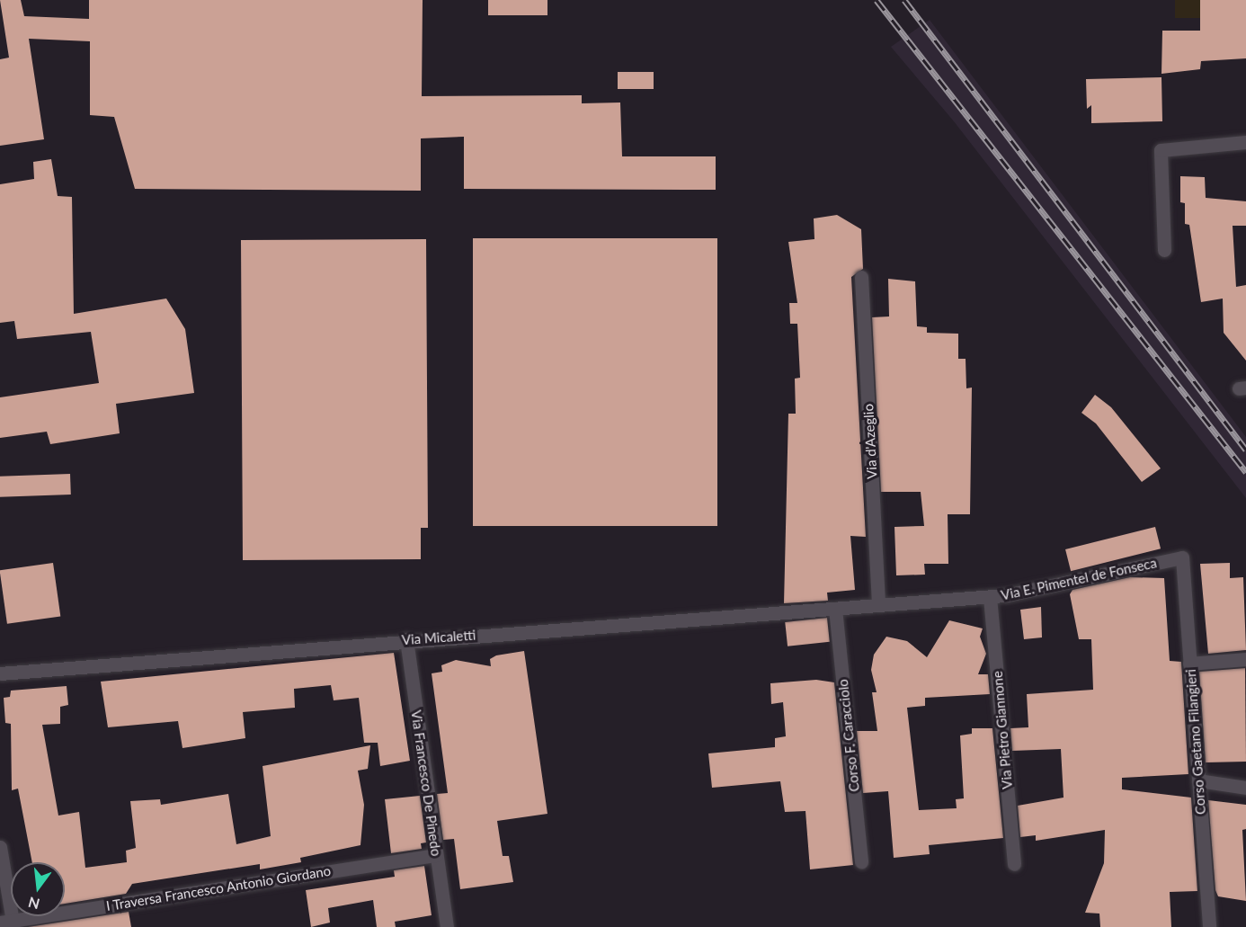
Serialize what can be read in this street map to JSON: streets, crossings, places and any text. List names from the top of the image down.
{
  "streets": {
    "street": [
      "Via d'Azeglio",
      "Via E. Pimentel de Fonseca",
      "Via Micaletti",
      "Via Pietro Giannone",
      "Corso F. Caracciolo",
      "Corso Gaetano Filangieri",
      "Via Francesco De Pinedo",
      "I Traversa Francesco Antonio Giordano"
    ]
  },
  "crossings": [
    ["Via d'Azeglio", "Via E. Pimentel de Fonseca"],
    ["Via d'Azeglio", "Via Micaletti"],
    ["Via E. Pimentel de Fonseca", "Via Micaletti"],
    ["Via E. Pimentel de Fonseca", "Via Pietro Giannone"],
    ["Via E. Pimentel de Fonseca", "Corso Gaetano Filangieri"],
    ["Via Micaletti", "Corso F. Caracciolo"],
    ["Via Micaletti", "Via Francesco De Pinedo"],
    ["Via Francesco De Pinedo", "I Traversa Francesco Antonio Giordano"]
  ],
  "north": "bottom"
}
